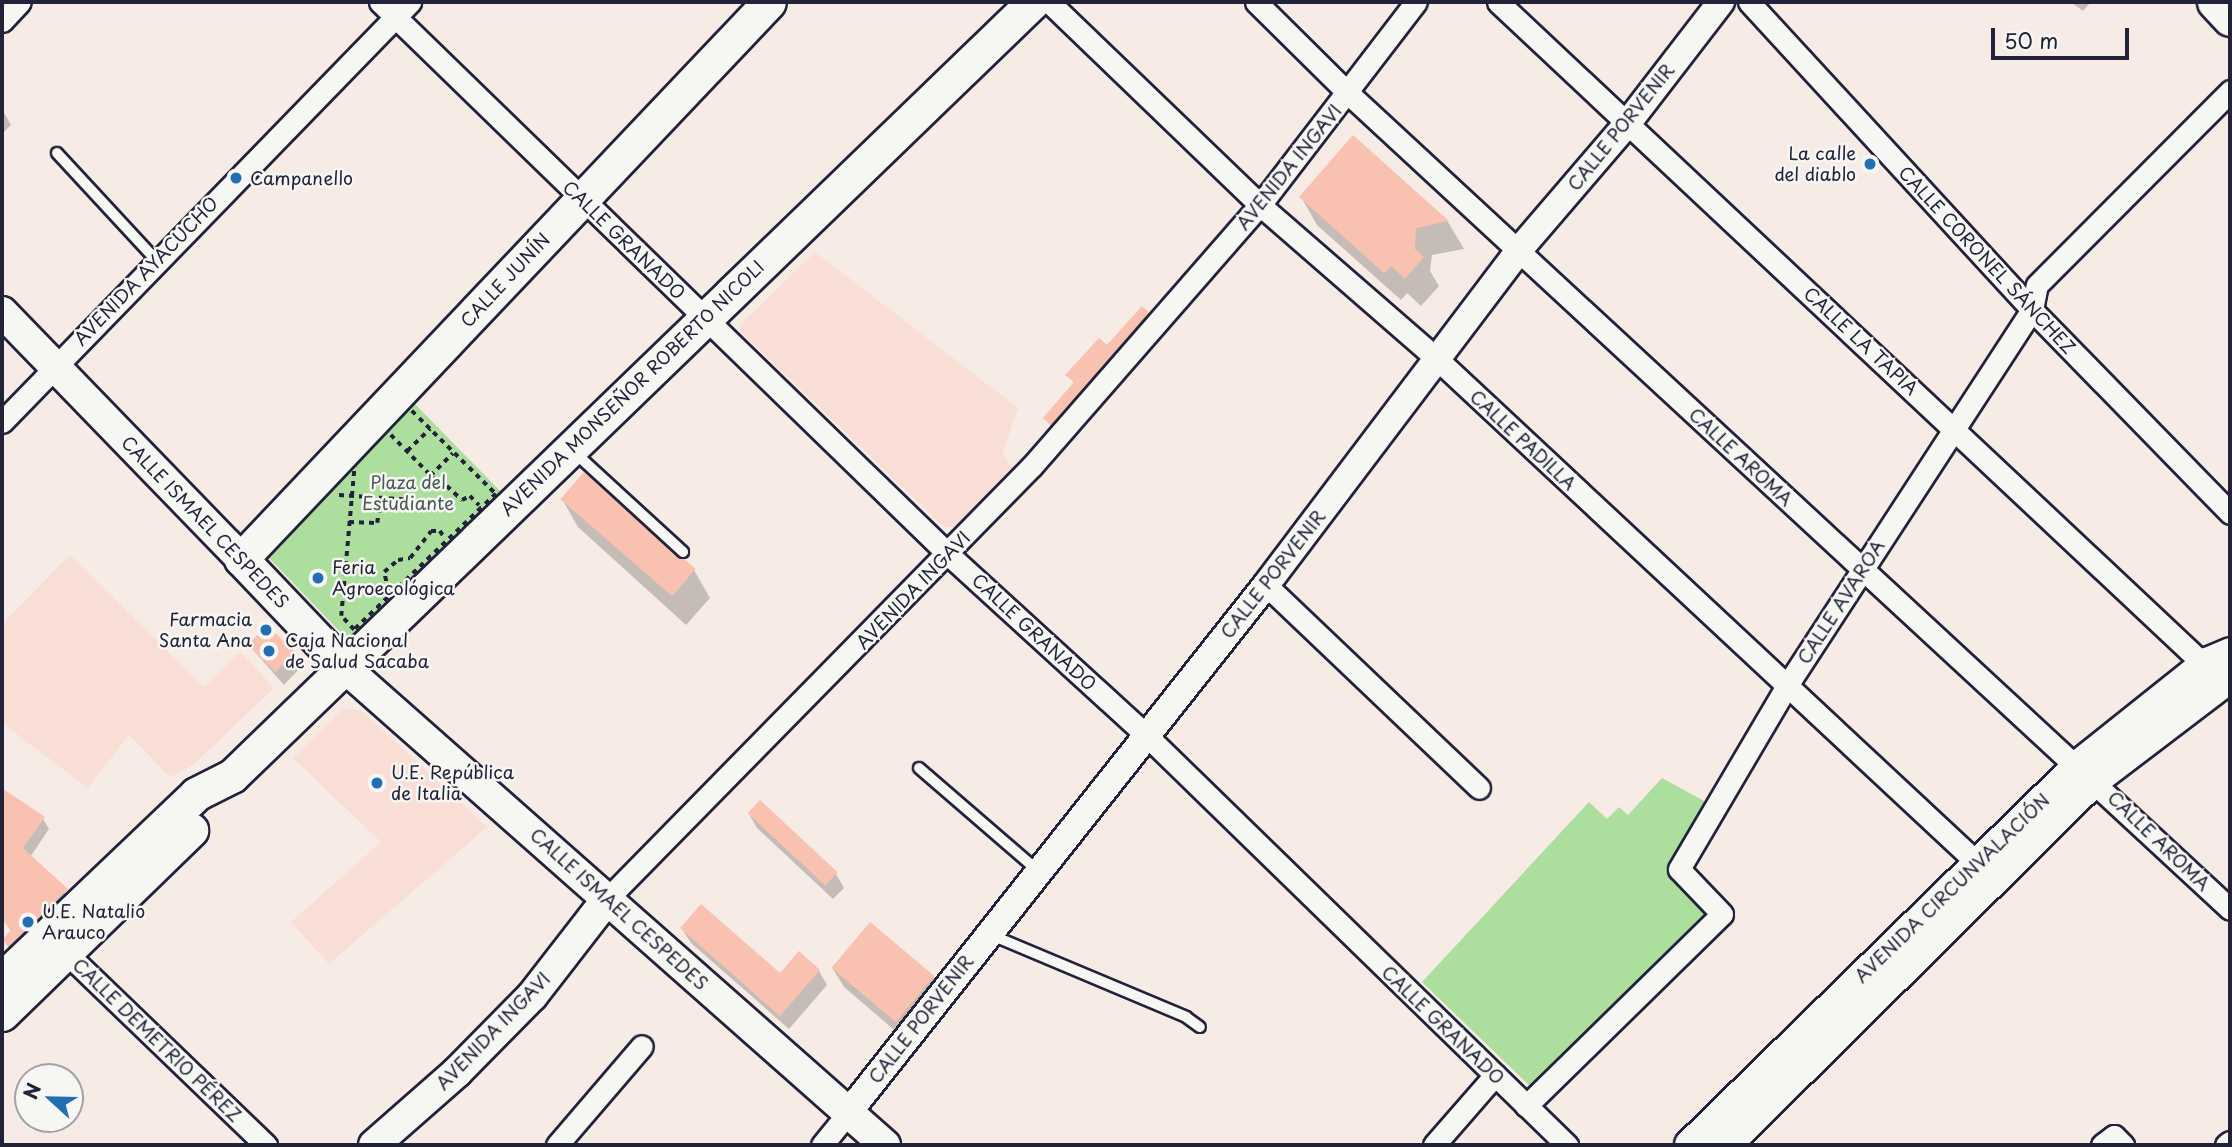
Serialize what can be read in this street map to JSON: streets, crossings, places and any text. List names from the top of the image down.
{
  "streets": {
    "main road": [
      "AVENIDA INGAVI",
      "CALLE JUNÍN",
      "AVENIDA MONSEÑOR ROBERTO NICOLI",
      "CALLE ISMAEL CESPEDES",
      "AVENIDA CIRCUNVALACIÓN"
    ],
    "street": [
      "CALLE PORVENIR",
      "CALLE GRANADO",
      "CALLE CORONEL SÁNCHEZ",
      "AVENIDA AYACUCHO",
      "CALLE LA TAPIA",
      "CALLE PADILLA",
      "CALLE AROMA",
      "CALLE AVAROA",
      "CALLE DEMETRIO PÉREZ"
    ]
  },
  "crossings": [
    ["CALLE PORVENIR", "CALLE GRANADO"],
    ["CALLE PORVENIR", "CALLE LA TAPIA"],
    ["CALLE PORVENIR", "CALLE PADILLA"],
    ["CALLE PORVENIR", "CALLE AROMA"],
    ["CALLE PORVENIR", "CALLE ISMAEL CESPEDES"],
    ["AVENIDA INGAVI", "CALLE GRANADO"],
    ["AVENIDA INGAVI", "CALLE PADILLA"],
    ["AVENIDA INGAVI", "CALLE AROMA"],
    ["AVENIDA INGAVI", "CALLE ISMAEL CESPEDES"],
    ["CALLE GRANADO", "AVENIDA AYACUCHO"],
    ["CALLE GRANADO", "CALLE JUNÍN"],
    ["CALLE GRANADO", "AVENIDA MONSEÑOR ROBERTO NICOLI"],
    ["CALLE GRANADO", "CALLE AVAROA"],
    ["CALLE CORONEL SÁNCHEZ", "CALLE AVAROA"],
    ["AVENIDA AYACUCHO", "CALLE ISMAEL CESPEDES"],
    ["CALLE JUNÍN", "CALLE ISMAEL CESPEDES"],
    ["CALLE LA TAPIA", "CALLE AVAROA"],
    ["CALLE LA TAPIA", "AVENIDA CIRCUNVALACIÓN"],
    ["AVENIDA MONSEÑOR ROBERTO NICOLI", "CALLE ISMAEL CESPEDES"],
    ["AVENIDA MONSEÑOR ROBERTO NICOLI", "CALLE DEMETRIO PÉREZ"],
    ["CALLE PADILLA", "CALLE AVAROA"],
    ["CALLE PADILLA", "AVENIDA CIRCUNVALACIÓN"],
    ["CALLE AROMA", "CALLE AVAROA"],
    ["CALLE AROMA", "AVENIDA CIRCUNVALACIÓN"]
  ],
  "parks": ["Plaza del Estudiante"],
  "places": [
    "La calle del diablo",
    "Campanello",
    "Feria Agroecológica",
    "Farmacia Santa Ana",
    "Caja Nacional de Salud Sacaba",
    "U.E. República de Italia",
    "U.E. Natalio Arauco"
  ],
  "scale_bar": "50 m",
  "north": "left"
}
